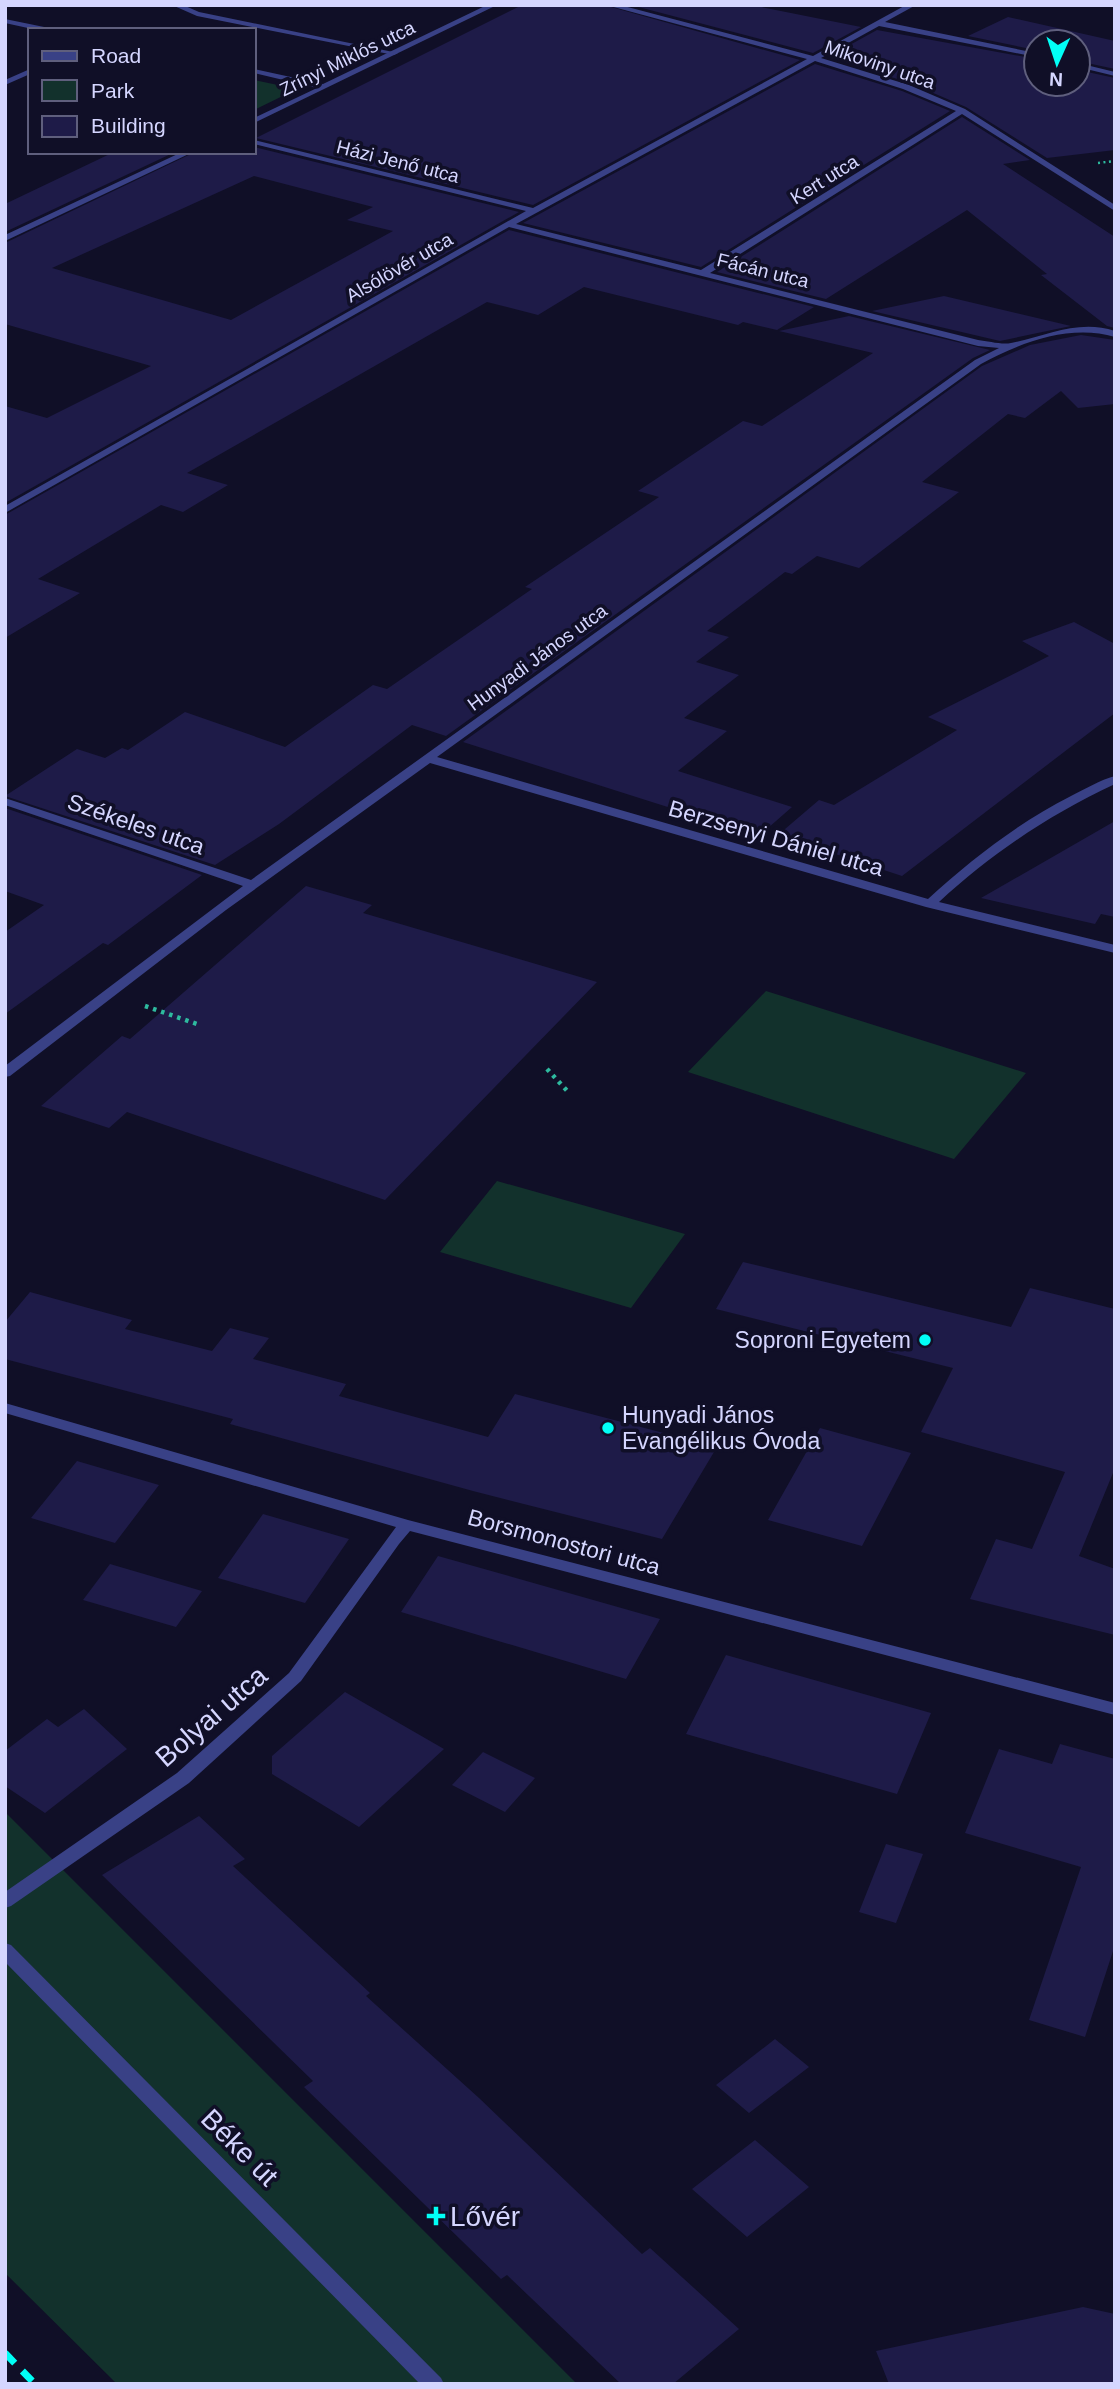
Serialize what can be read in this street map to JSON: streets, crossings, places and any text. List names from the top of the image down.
{
  "streets": {
    "street": [
      "Zrínyi Miklós utca",
      "Mikoviny utca",
      "Házi Jenő utca",
      "Kert utca",
      "Alsólövér utca",
      "Fácán utca",
      "Hunyadi János utca",
      "Székeles utca",
      "Berzsenyi Dániel utca",
      "Borsmonostori utca",
      "Bolyai utca",
      "Béke út"
    ]
  },
  "crossings": [
    ["Mikoviny utca", "Kert utca"],
    ["Mikoviny utca", "Alsólövér utca"],
    ["Házi Jenő utca", "Alsólövér utca"],
    ["Kert utca", "Fácán utca"],
    ["Alsólövér utca", "Fácán utca"],
    ["Fácán utca", "Hunyadi János utca"],
    ["Hunyadi János utca", "Székeles utca"],
    ["Hunyadi János utca", "Berzsenyi Dániel utca"],
    ["Borsmonostori utca", "Bolyai utca"]
  ],
  "places": {
    "other": ["Soproni Egyetem", "Hunyadi János Evangélikus Óvoda"],
    "health": ["Lővér"]
  },
  "legend": ["Road", "Park", "Building"],
  "north": "bottom"
}
